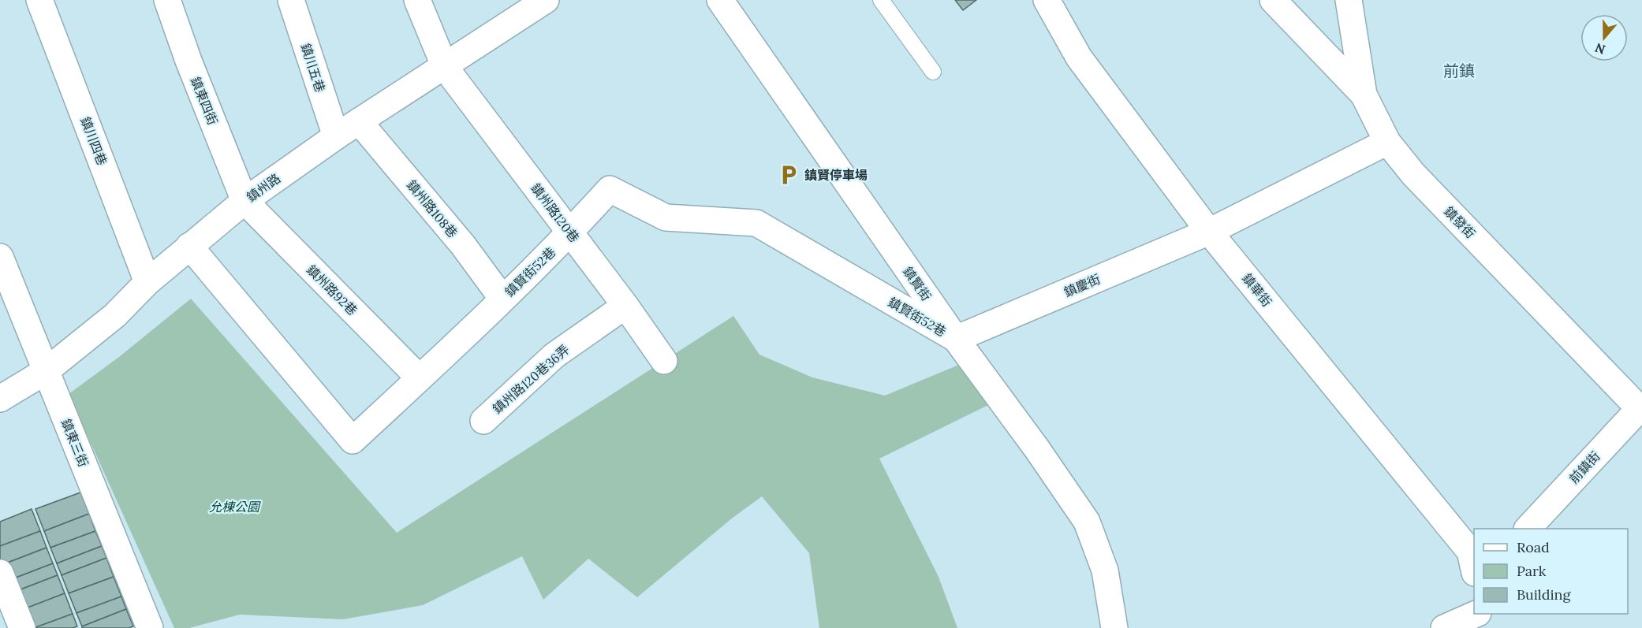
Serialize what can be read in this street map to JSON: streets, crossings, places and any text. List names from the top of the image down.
{
  "streets": {
    "street": [
      "鎮川五巷",
      "鎮東四街",
      "鎮川四巷",
      "鎮州路",
      "鎮州路108巷",
      "鎮州路120巷",
      "鎮發街",
      "鎮賢街52巷",
      "鎮賢街",
      "鎮慶街",
      "鎮州路92巷",
      "鎮華街",
      "鎮州路120巷36弄",
      "鎮東三街",
      "前鎮街"
    ]
  },
  "crossings": [
    ["鎮川五巷", "鎮州路"],
    ["鎮東四街", "鎮州路"],
    ["鎮東四街", "鎮州路92巷"],
    ["鎮川四巷", "鎮州路"],
    ["鎮州路", "鎮州路108巷"],
    ["鎮州路", "鎮州路120巷"],
    ["鎮州路", "鎮賢街52巷"],
    ["鎮州路", "鎮州路92巷"],
    ["鎮州路", "鎮東三街"],
    ["鎮州路108巷", "鎮賢街52巷"],
    ["鎮州路120巷", "鎮賢街52巷"],
    ["鎮州路120巷", "鎮州路120巷36弄"],
    ["鎮發街", "鎮慶街"],
    ["鎮發街", "前鎮街"],
    ["鎮賢街52巷", "鎮賢街"],
    ["鎮賢街52巷", "鎮慶街"],
    ["鎮賢街52巷", "鎮州路92巷"],
    ["鎮賢街", "鎮慶街"],
    ["鎮慶街", "鎮華街"]
  ],
  "districts": ["前鎮"],
  "parks": ["允棟公園"],
  "places": {
    "parking": ["鎮賢停車場"]
  },
  "legend": ["Road", "Park", "Building"],
  "north": "bottom"
}
